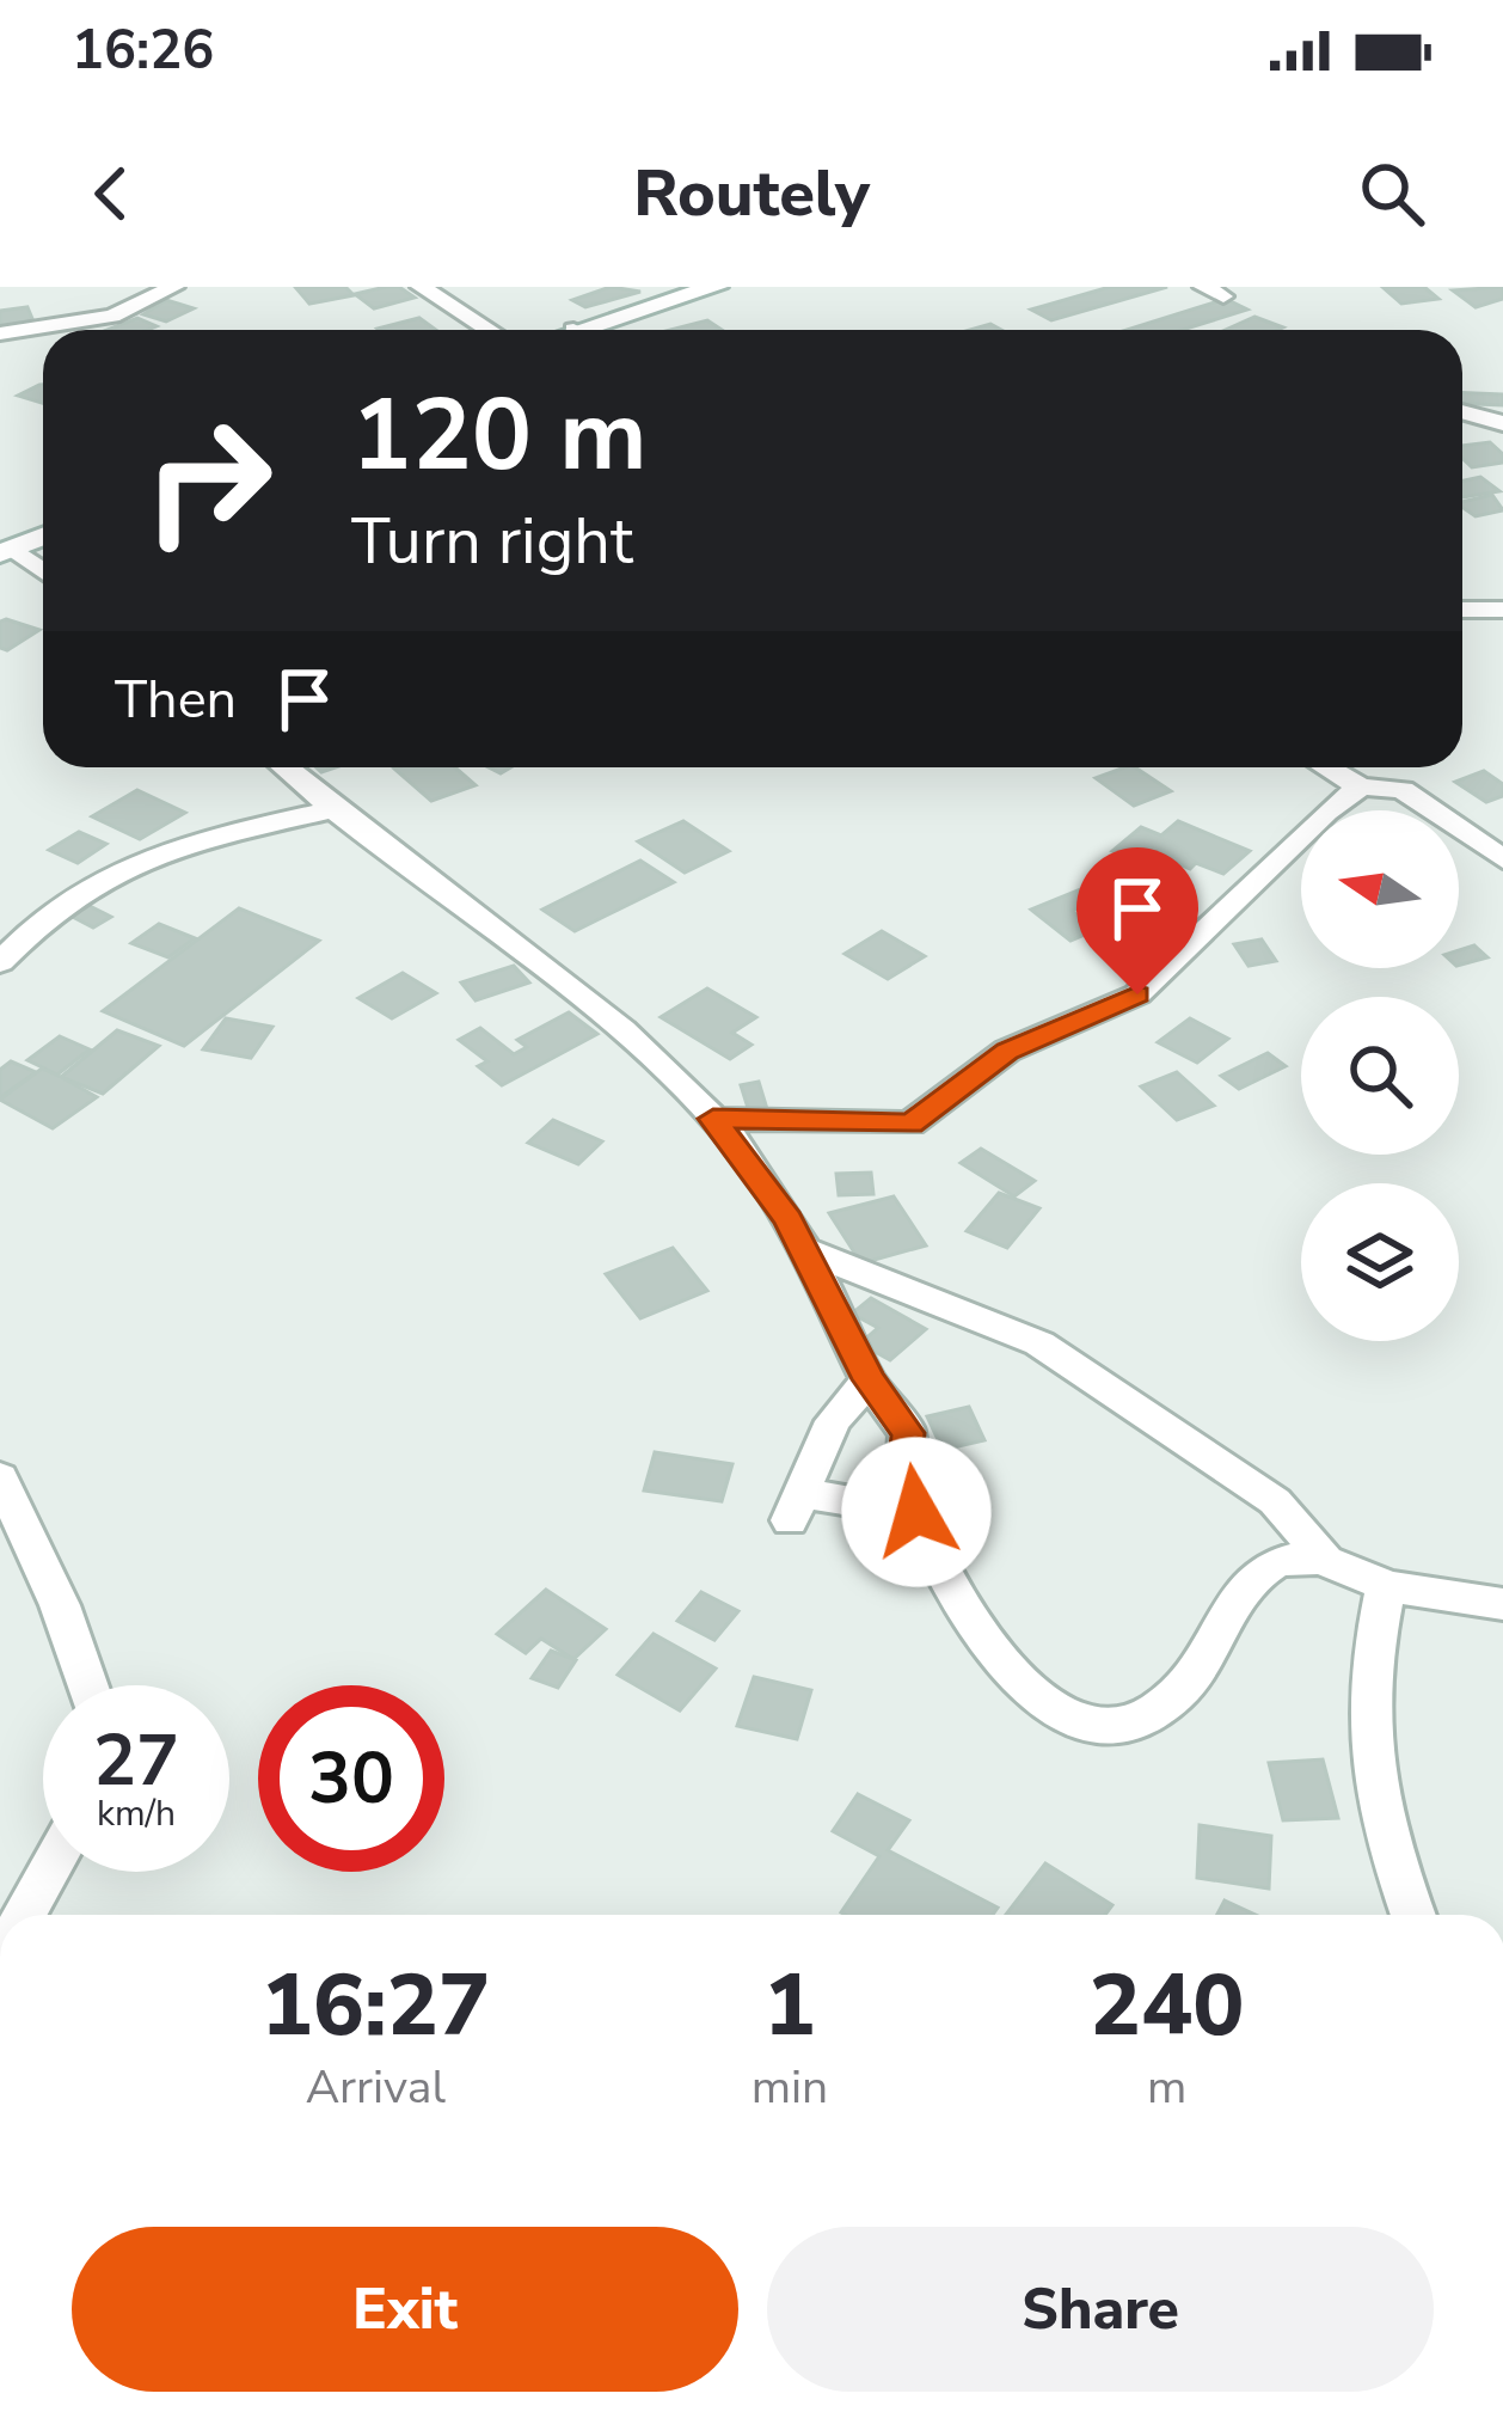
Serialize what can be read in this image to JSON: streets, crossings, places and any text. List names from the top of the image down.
{
  "north": "left",
  "page": {
    "status": "16:26",
    "header": "Routely",
    "turn": ["120 m", "Turn right"],
    "then": "Then",
    "speed": "27 km/h",
    "limit": "30",
    "eta": [
      "16:27",
      "Arrival",
      "1",
      "min",
      "240",
      "m"
    ],
    "buttons": ["Exit", "Share"]
  }
}
